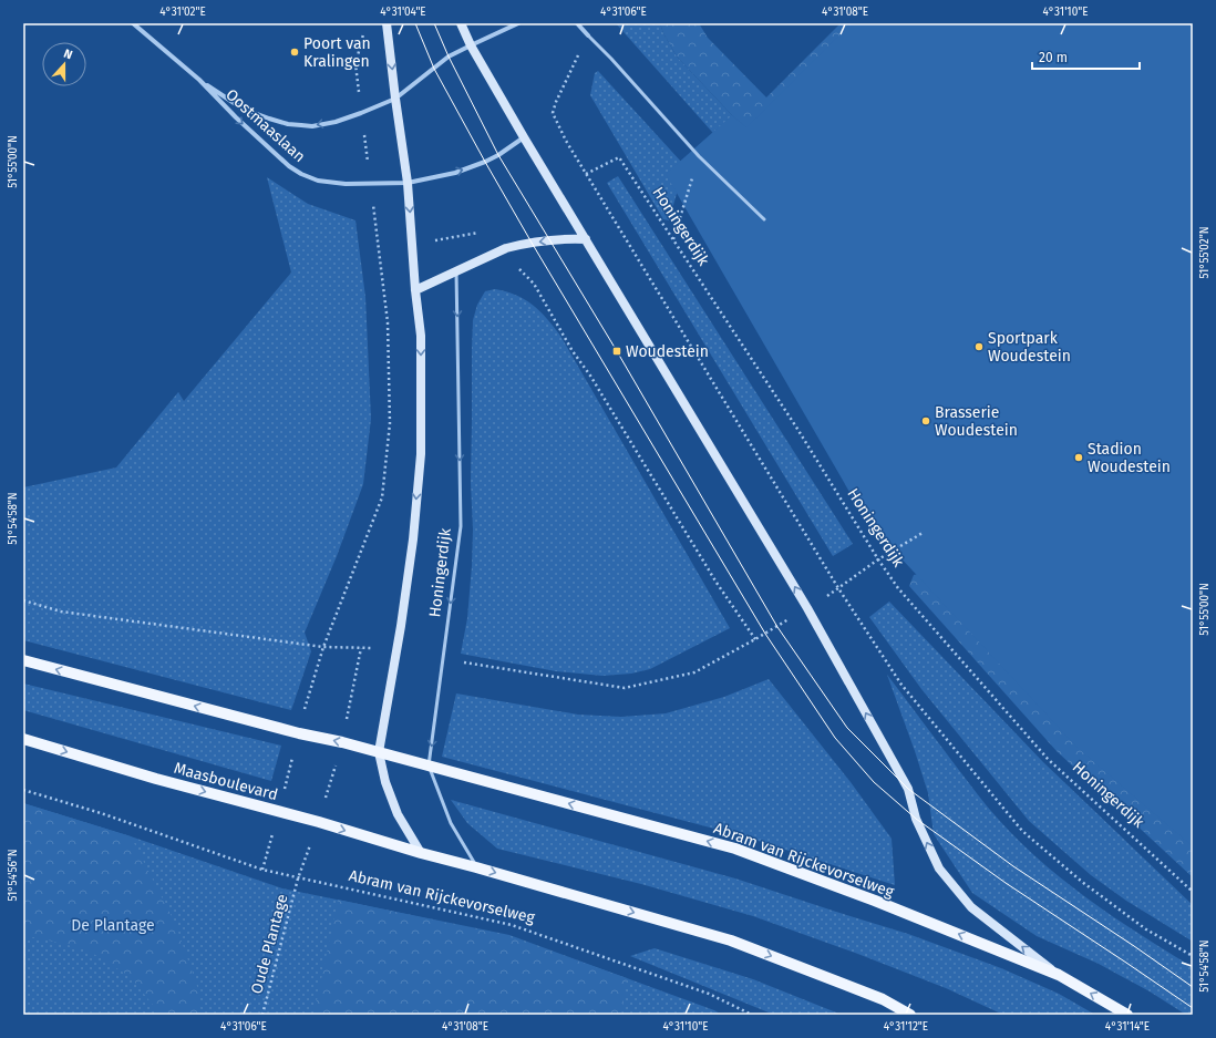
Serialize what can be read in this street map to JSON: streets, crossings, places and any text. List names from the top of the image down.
{
  "streets": {
    "main road": ["Maasboulevard", "Abram van Rijckevorselweg"],
    "street": ["Oostmaaslaan", "Honingerdijk"],
    "path": ["Oude Plantage"]
  },
  "crossings": [
    ["Oostmaaslaan", "Honingerdijk"],
    ["Honingerdijk", "Maasboulevard"],
    ["Honingerdijk", "Abram van Rijckevorselweg"],
    ["Maasboulevard", "Abram van Rijckevorselweg"],
    ["Abram van Rijckevorselweg", "Oude Plantage"]
  ],
  "one_way": ["Honingerdijk"],
  "parks": ["De Plantage"],
  "places": {
    "other": [
      "Poort van Kralingen",
      "Sportpark Woudestein",
      "Brasserie Woudestein",
      "Stadion Woudestein"
    ],
    "transit": ["Woudestein"]
  },
  "scale_bar": "20 m",
  "north": "top",
  "coordinates": [
    "4°31'02\"E",
    "4°31'04\"E",
    "4°31'06\"E",
    "4°31'08\"E",
    "4°31'10\"E",
    "51°55'00\"N",
    "51°55'02\"N",
    "51°54'58\"N",
    "51°54'56\"N",
    "4°31'12\"E",
    "4°31'14\"E"
  ]
}
